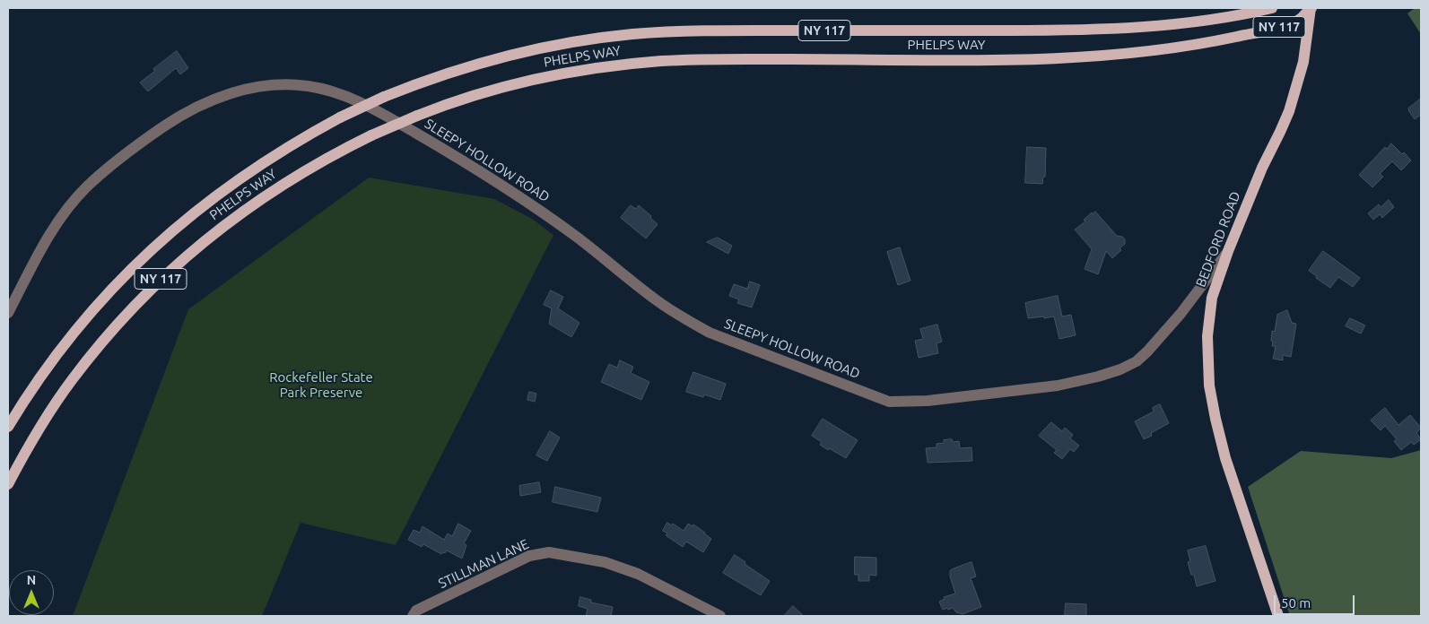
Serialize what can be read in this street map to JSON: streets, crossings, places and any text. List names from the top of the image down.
{
  "streets": {
    "main road": ["NY 117", "PHELPS WAY", "BEDFORD ROAD"],
    "street": ["SLEEPY HOLLOW ROAD", "STILLMAN LANE"]
  },
  "crossings": [
    ["PHELPS WAY", "BEDFORD ROAD"],
    ["SLEEPY HOLLOW ROAD", "BEDFORD ROAD"]
  ],
  "parks": ["Rockefeller State Park Preserve"],
  "scale_bar": "50 m",
  "north": "top"
}
